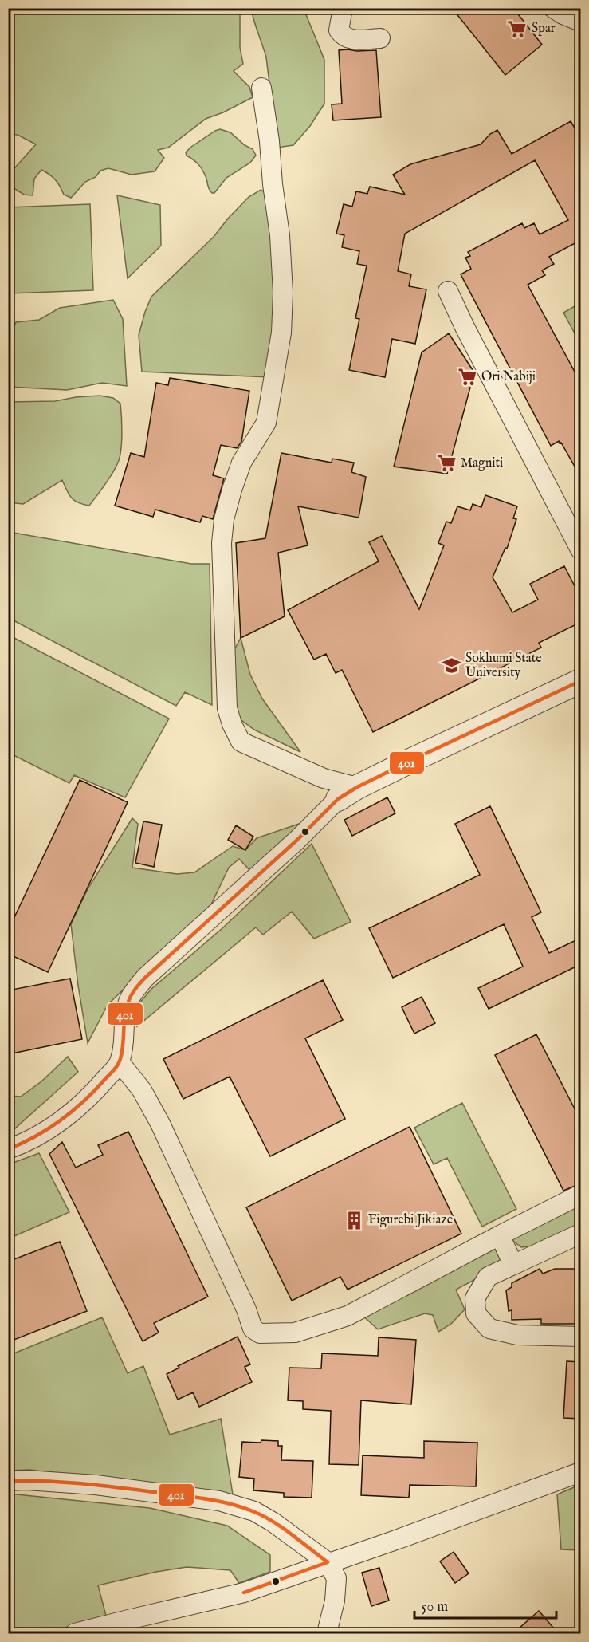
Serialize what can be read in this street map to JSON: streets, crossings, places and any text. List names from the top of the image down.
{
  "places": {
    "supermarket": ["Spar", "Ori Nabiji", "Magniti"],
    "school or university": ["Sokhumi State University"],
    "building": ["Figurebi Jikiaze"]
  },
  "lines": ["transit line 401"],
  "scale_bar": "50 m"
}
